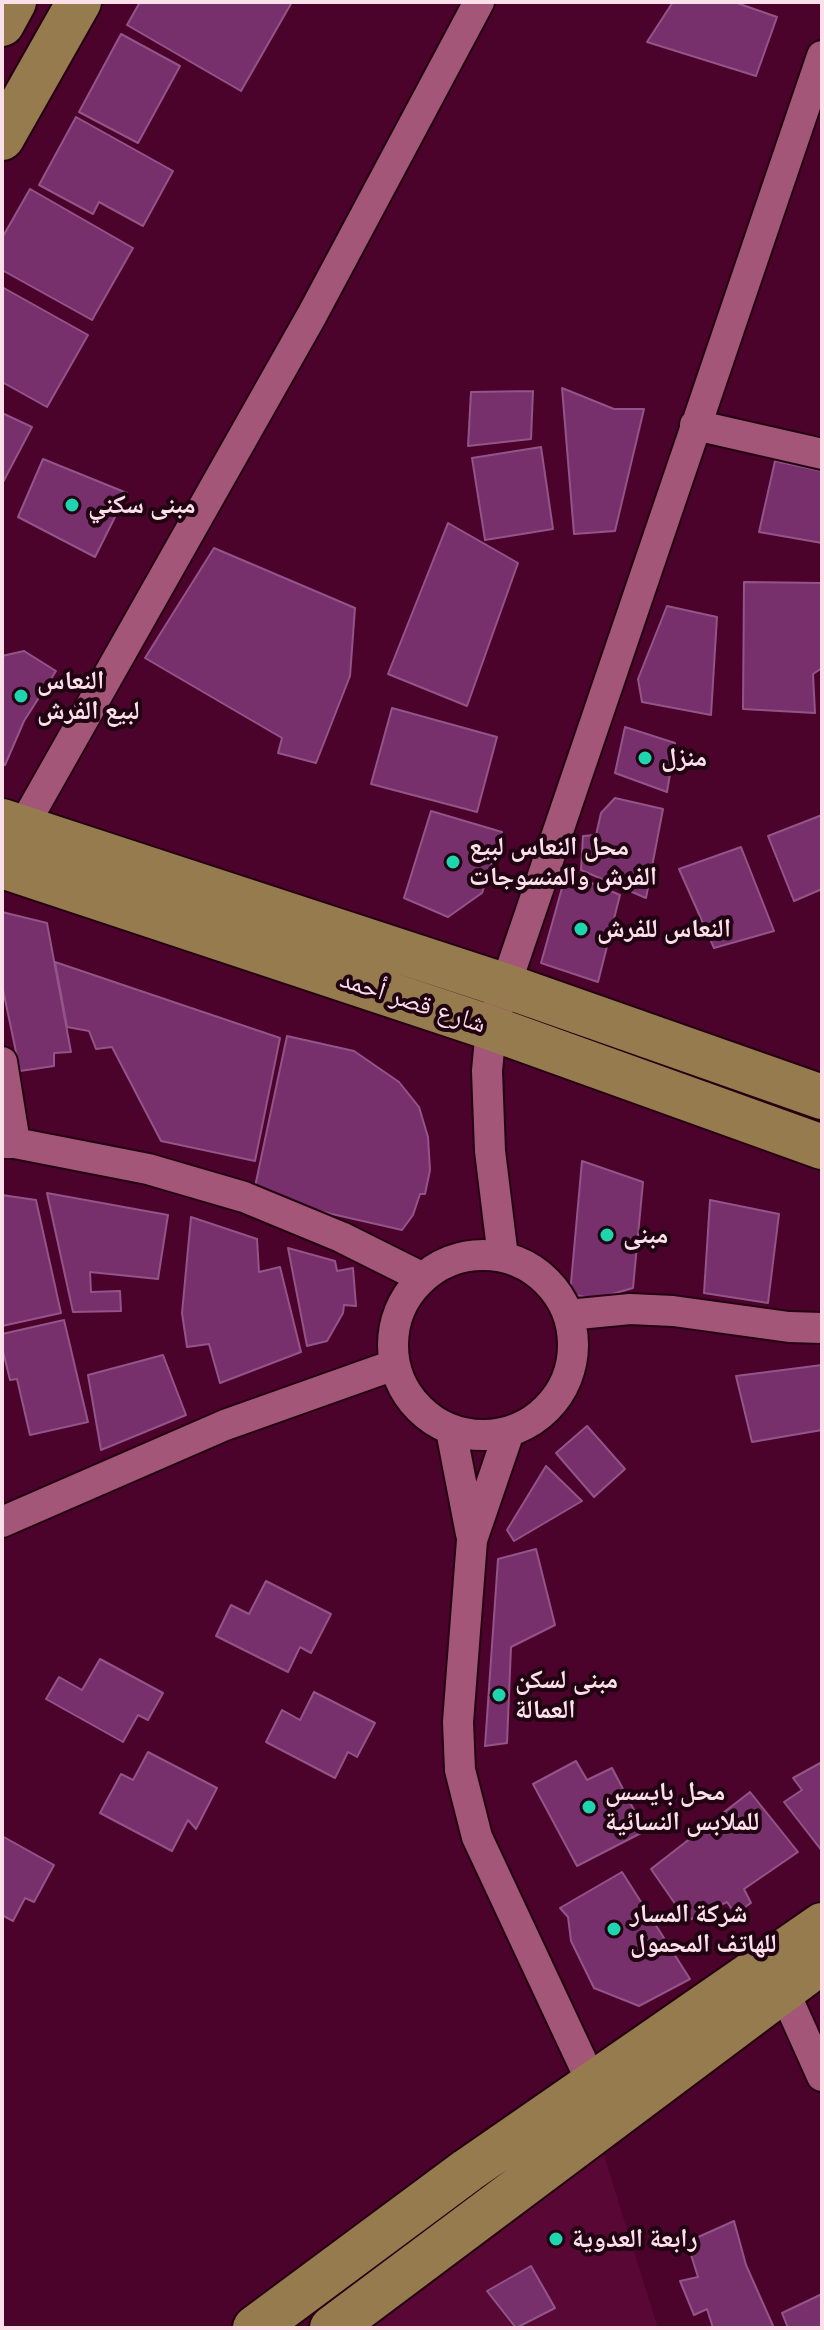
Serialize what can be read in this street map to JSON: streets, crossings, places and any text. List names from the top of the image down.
{
  "streets": {
    "main road": ["شارع قصر أحمد"]
  },
  "places": [
    "مبنى سكني",
    "النعاس لبيع الفرش",
    "منزل",
    "محل النعاس لبيع الفرش والمنسوجات",
    "النعاس للفرش",
    "مبنى",
    "مبنى لسكن العمالة",
    "محل بايسس للملابس النسائية",
    "شركة المسار للهاتف المحمول",
    "رابعة العدوية"
  ]
}
